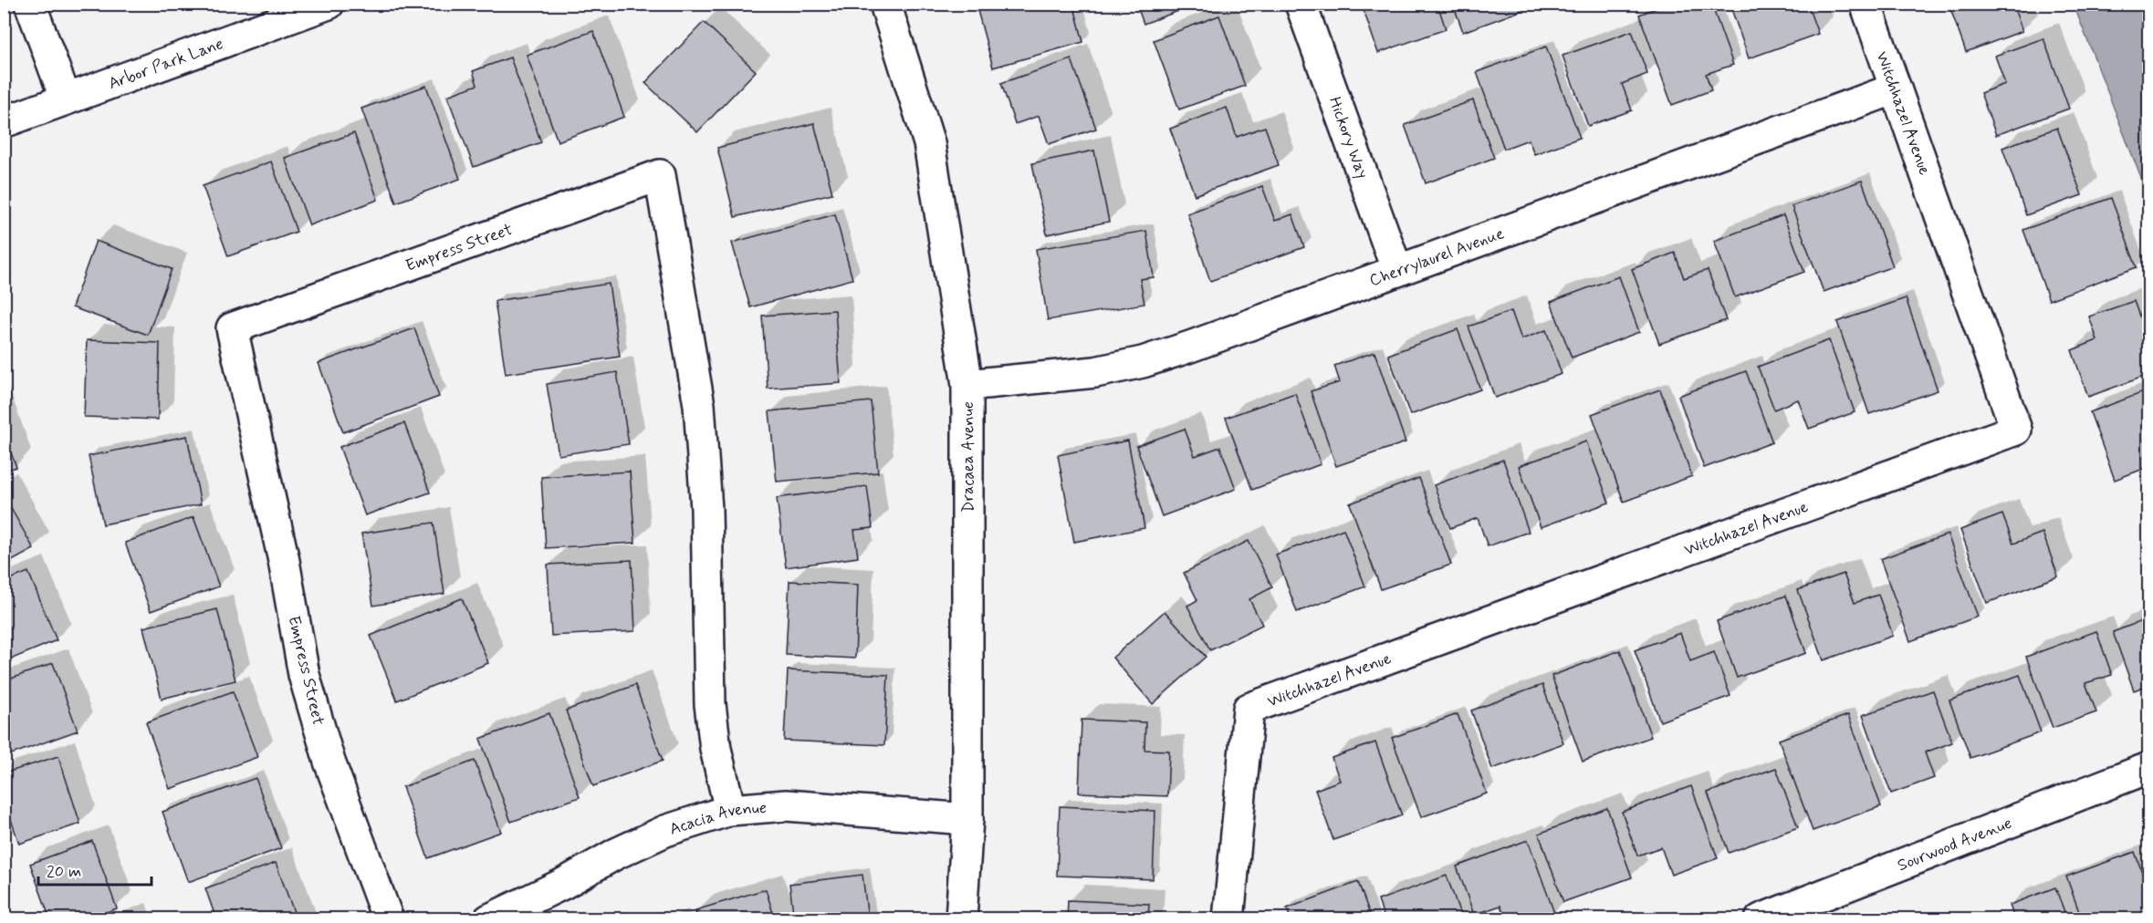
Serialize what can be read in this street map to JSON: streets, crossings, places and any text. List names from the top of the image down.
{
  "streets": {
    "street": [
      "Arbor Park Lane",
      "Witchhazel Avenue",
      "Hickory Way",
      "Empress Street",
      "Cherrylaurel Avenue",
      "Dracaea Avenue",
      "Acacia Avenue",
      "Sourwood Avenue"
    ]
  },
  "crossings": [
    ["Witchhazel Avenue", "Cherrylaurel Avenue"],
    ["Hickory Way", "Cherrylaurel Avenue"],
    ["Empress Street", "Acacia Avenue"],
    ["Cherrylaurel Avenue", "Dracaea Avenue"],
    ["Dracaea Avenue", "Acacia Avenue"]
  ],
  "scale_bar": "20 m"
}
